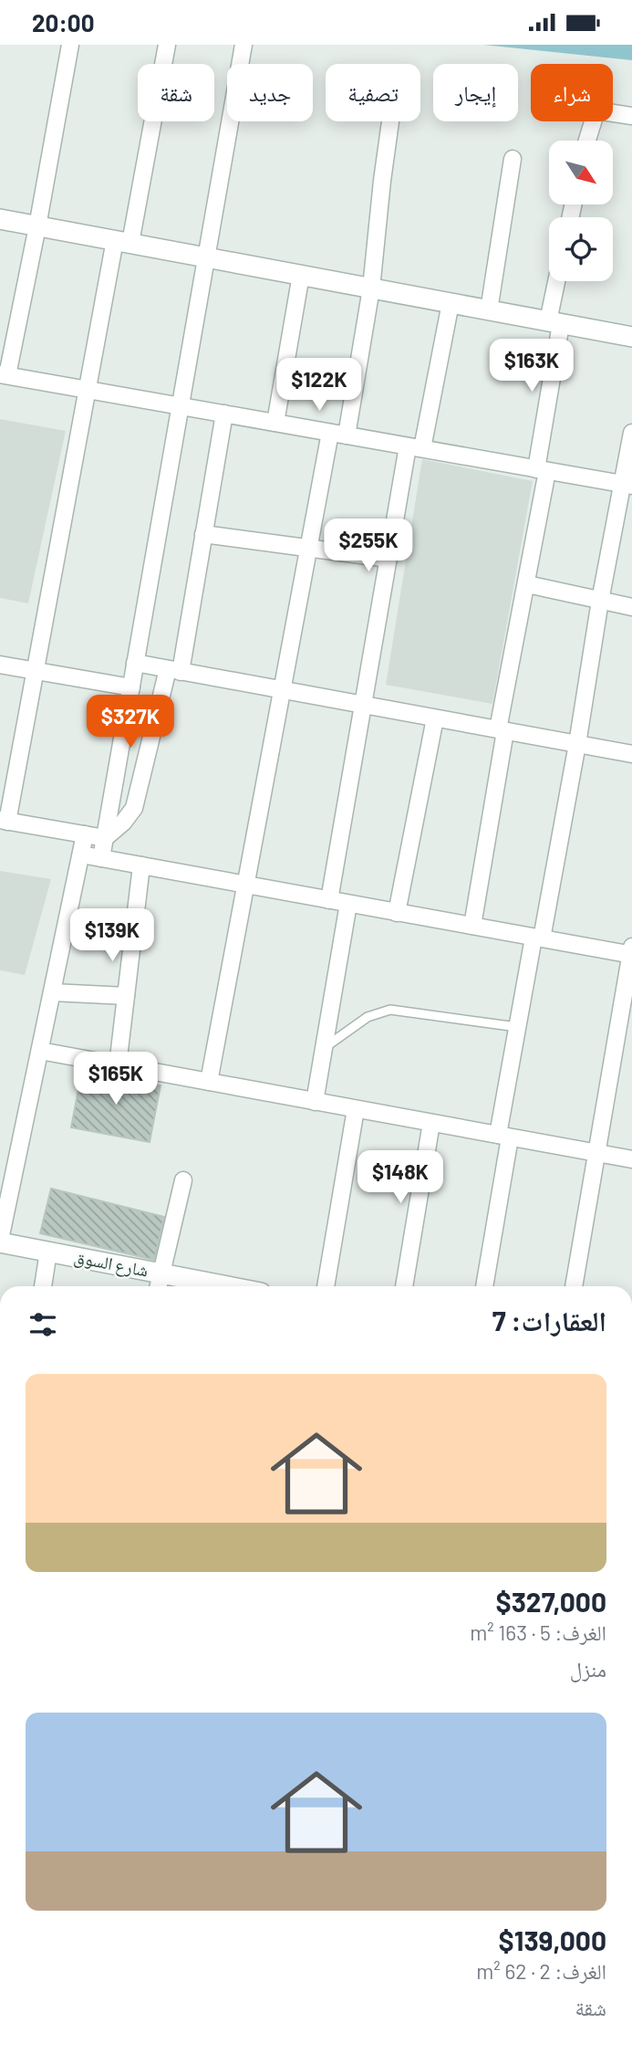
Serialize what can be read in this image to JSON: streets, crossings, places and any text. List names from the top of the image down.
{
  "streets": {
    "street": ["شارع السوق"]
  },
  "north": "bottom right",
  "page": {
    "status": "20:00",
    "chip": [
      "شراء",
      "إيجار",
      "تصفية",
      "جديد",
      "شقة"
    ],
    "price": [
      "$163K",
      "$122K",
      "$255K",
      "$327K",
      "$139K",
      "$165K",
      "$148K"
    ],
    "heading": "العقارات: 7",
    "list": [
      {
        "name": "$327,000",
        "note": "الغرف: 5 · 163 m² · منزل"
      },
      {
        "name": "$139,000",
        "note": "الغرف: 2 · 62 m² · شقة"
      }
    ]
  }
}
